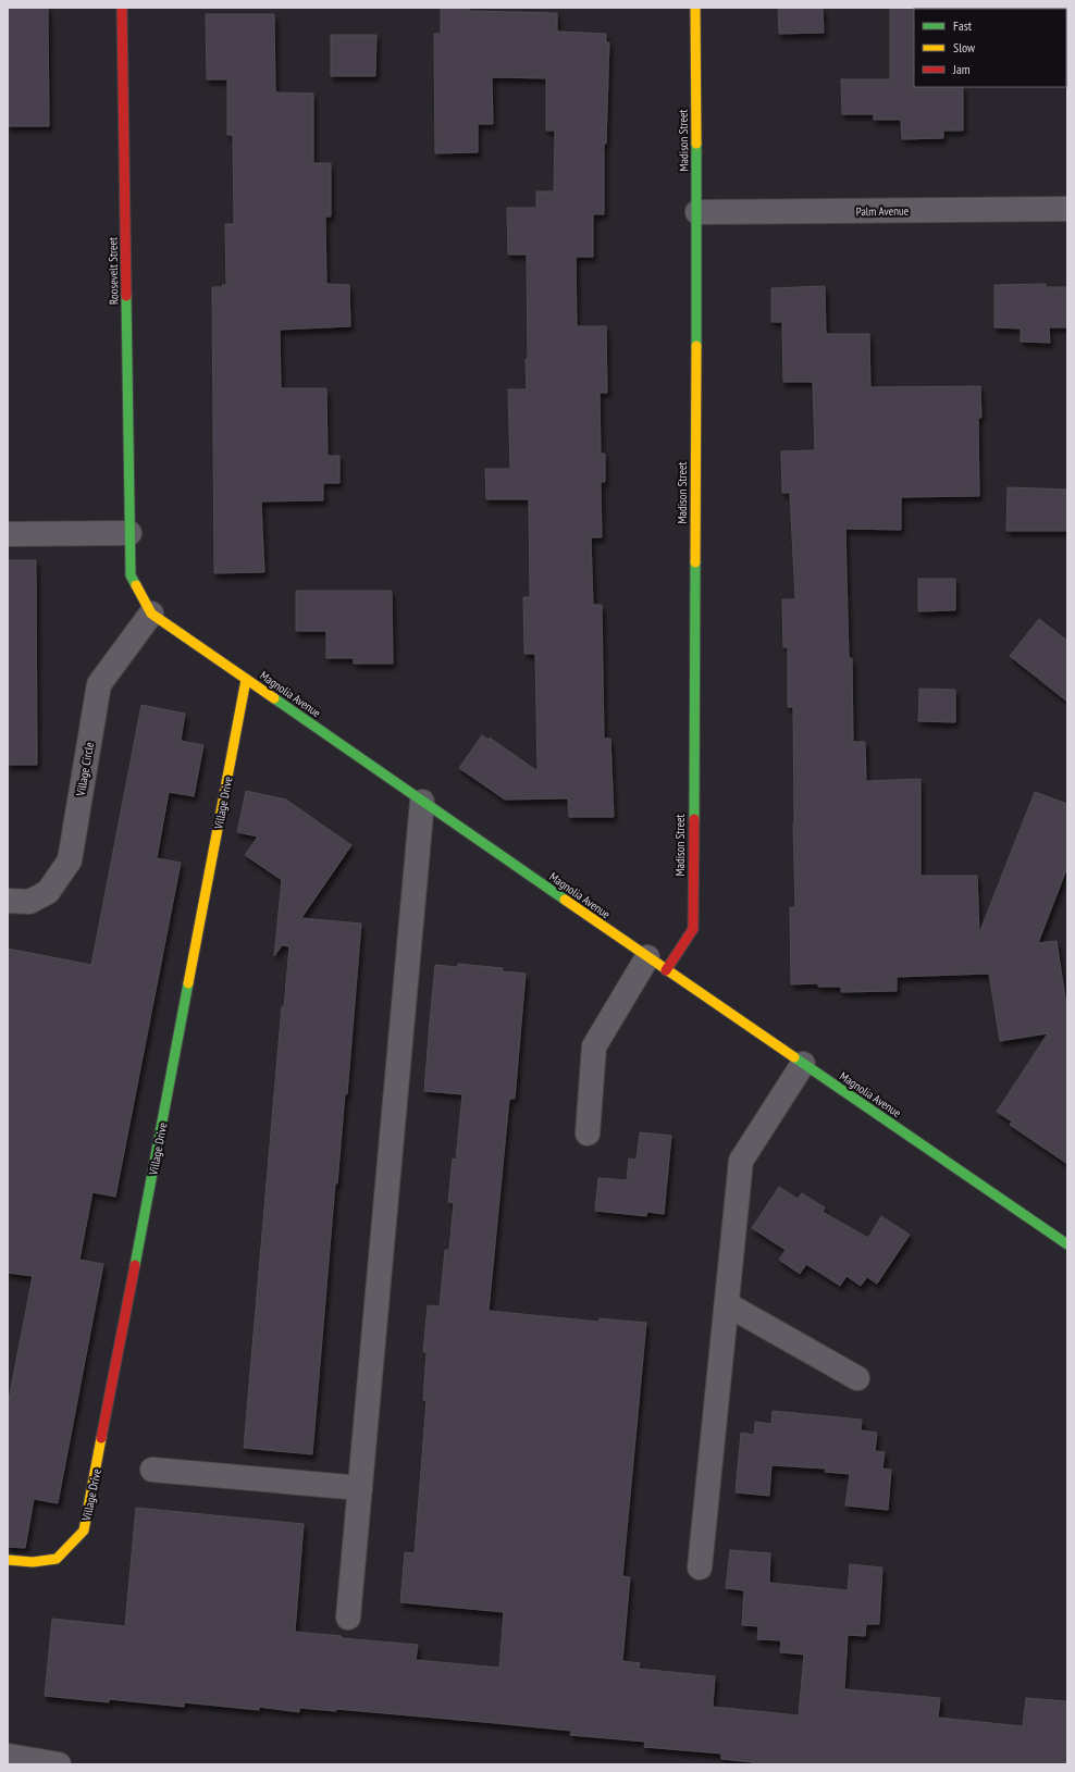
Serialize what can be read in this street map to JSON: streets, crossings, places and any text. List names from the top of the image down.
{
  "streets": {
    "street": [
      "Madison Street",
      "Palm Avenue",
      "Roosevelt Street",
      "Magnolia Avenue",
      "Village Circle",
      "Village Drive"
    ]
  },
  "crossings": [
    ["Madison Street", "Palm Avenue"],
    ["Madison Street", "Magnolia Avenue"],
    ["Roosevelt Street", "Magnolia Avenue"],
    ["Magnolia Avenue", "Village Circle"],
    ["Magnolia Avenue", "Village Drive"]
  ],
  "legend": ["Fast", "Slow", "Jam"]
}
